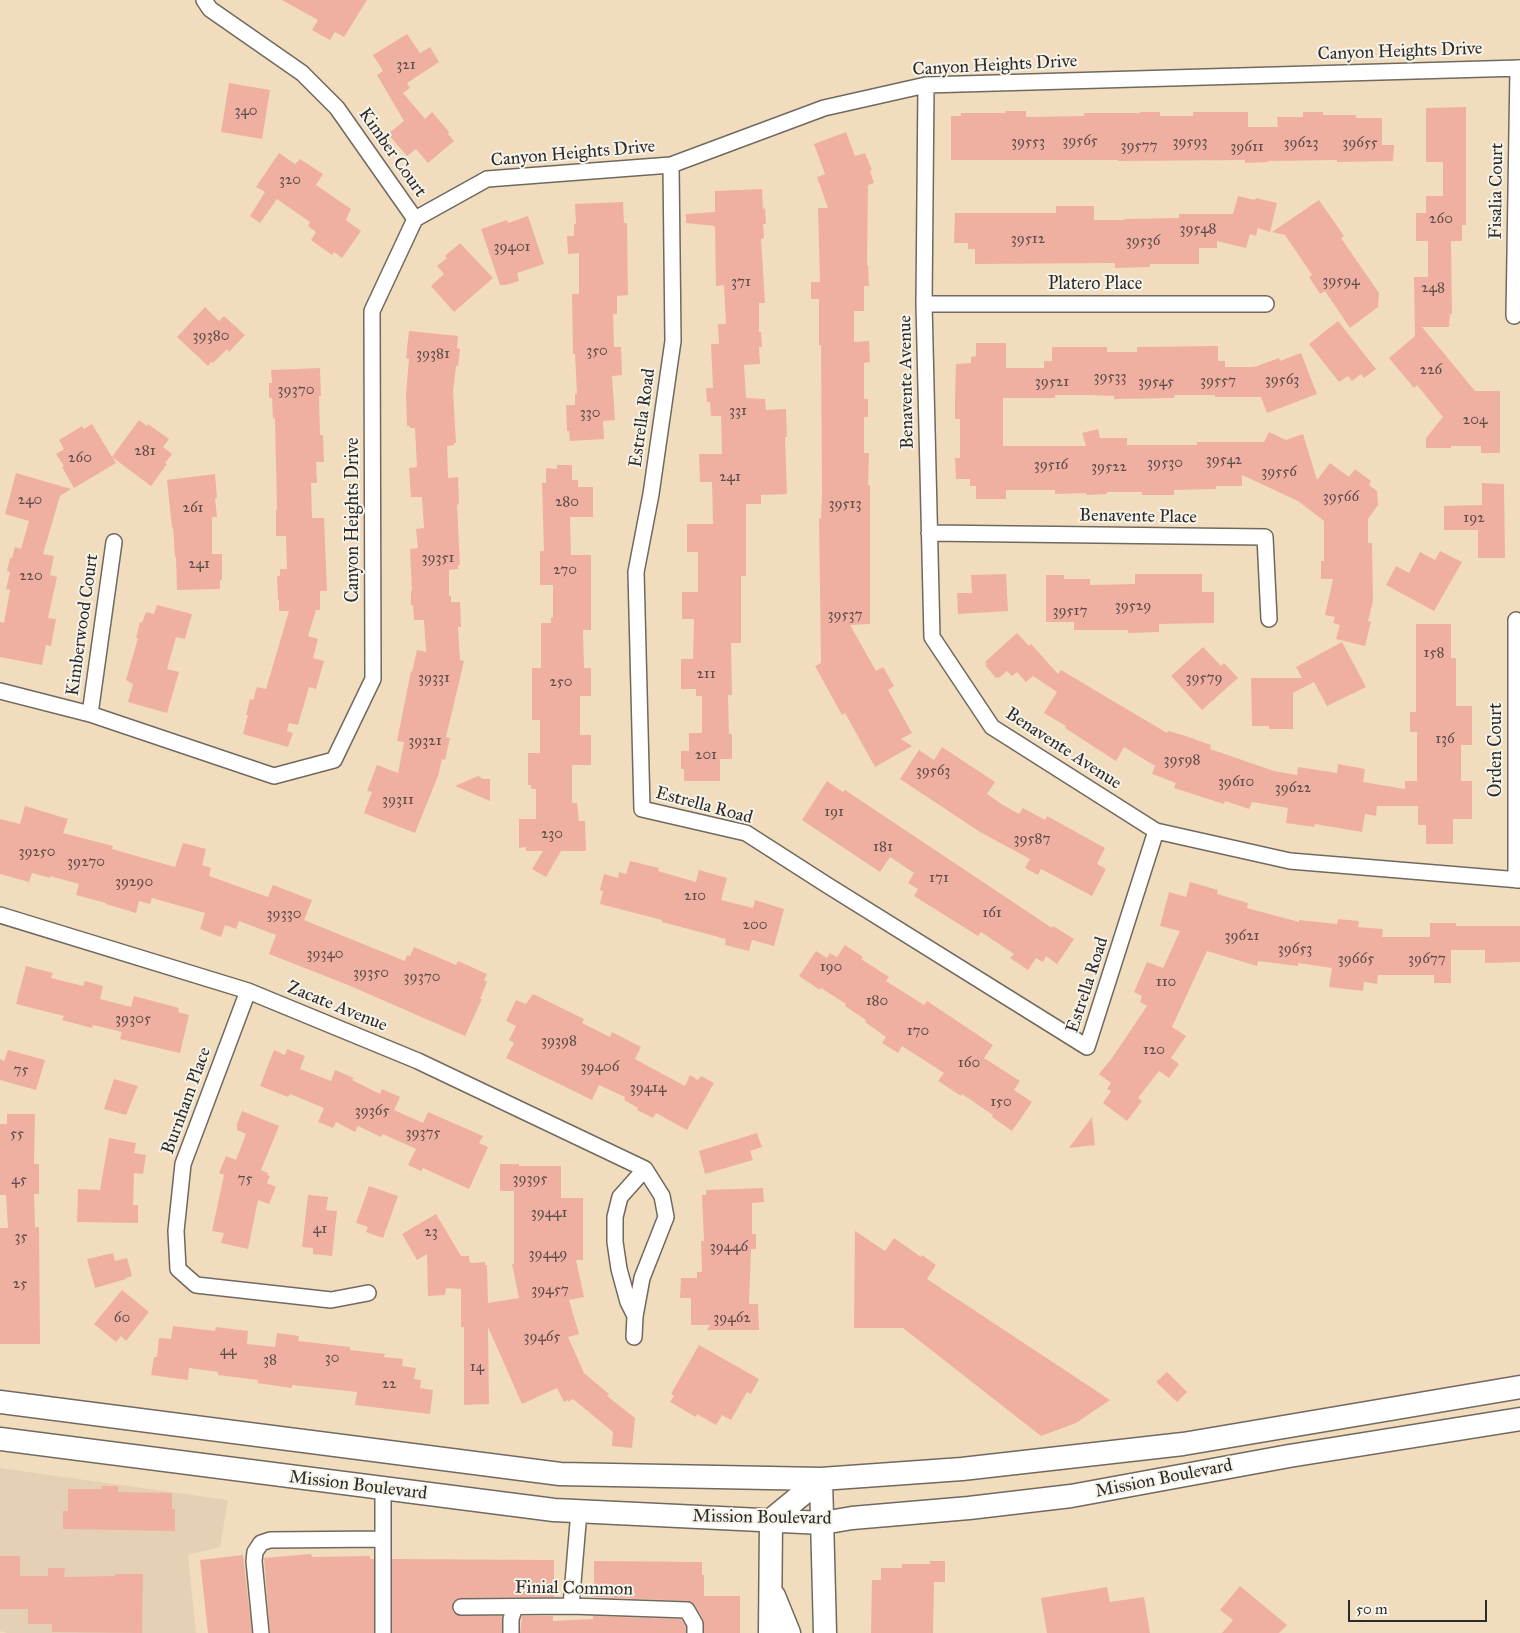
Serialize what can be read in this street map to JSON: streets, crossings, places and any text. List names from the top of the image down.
{
  "streets": {
    "main road": ["Mission Boulevard"],
    "street": [
      "Canyon Heights Drive",
      "Kimber Court",
      "Fisalia Court",
      "Platero Place",
      "Benavente Avenue",
      "Estrella Road",
      "Benavente Place",
      "Kimberwood Court",
      "Orden Court",
      "Zacate Avenue",
      "Burnham Place",
      "Finial Common"
    ]
  },
  "crossings": [
    ["Canyon Heights Drive", "Kimber Court"],
    ["Canyon Heights Drive", "Fisalia Court"],
    ["Canyon Heights Drive", "Benavente Avenue"],
    ["Canyon Heights Drive", "Estrella Road"],
    ["Canyon Heights Drive", "Kimberwood Court"],
    ["Platero Place", "Benavente Avenue"],
    ["Benavente Avenue", "Estrella Road"],
    ["Benavente Avenue", "Benavente Place"],
    ["Benavente Avenue", "Orden Court"],
    ["Zacate Avenue", "Burnham Place"]
  ],
  "house_numbers": [
    "321",
    "340",
    "39565",
    "39553",
    "39593",
    "39623",
    "39655",
    "39577",
    "39611",
    "320",
    "260",
    "39548",
    "39512",
    "39536",
    "39401",
    "39594",
    "371",
    "248",
    "39380",
    "350",
    "39381",
    "226",
    "39533",
    "39563",
    "39557",
    "39521",
    "39545",
    "39370",
    "331",
    "330",
    "204",
    "281",
    "260",
    "39542",
    "39530",
    "39516",
    "39522",
    "39556",
    "241",
    "39566",
    "240",
    "280",
    "39513",
    "261",
    "192",
    "39351",
    "241",
    "270",
    "220",
    "39529",
    "39517",
    "39537",
    "158",
    "211",
    "39331",
    "39579",
    "250",
    "136",
    "39321",
    "201",
    "39598",
    "39563",
    "39610",
    "39622",
    "39311",
    "191",
    "230",
    "39587",
    "181",
    "39250",
    "39270",
    "171",
    "39290",
    "210",
    "161",
    "39330",
    "200",
    "39621",
    "39653",
    "39340",
    "39665",
    "39677",
    "190",
    "39350",
    "39370",
    "110",
    "180",
    "39305",
    "170",
    "39398",
    "120",
    "160",
    "39406",
    "75",
    "39414",
    "150",
    "39365",
    "39375",
    "55",
    "75",
    "39395",
    "45",
    "39441",
    "41",
    "23",
    "35",
    "39446",
    "39449",
    "25",
    "39457",
    "60",
    "39462",
    "39465",
    "44",
    "30",
    "38",
    "14",
    "22"
  ],
  "scale_bar": "50 m"
}
